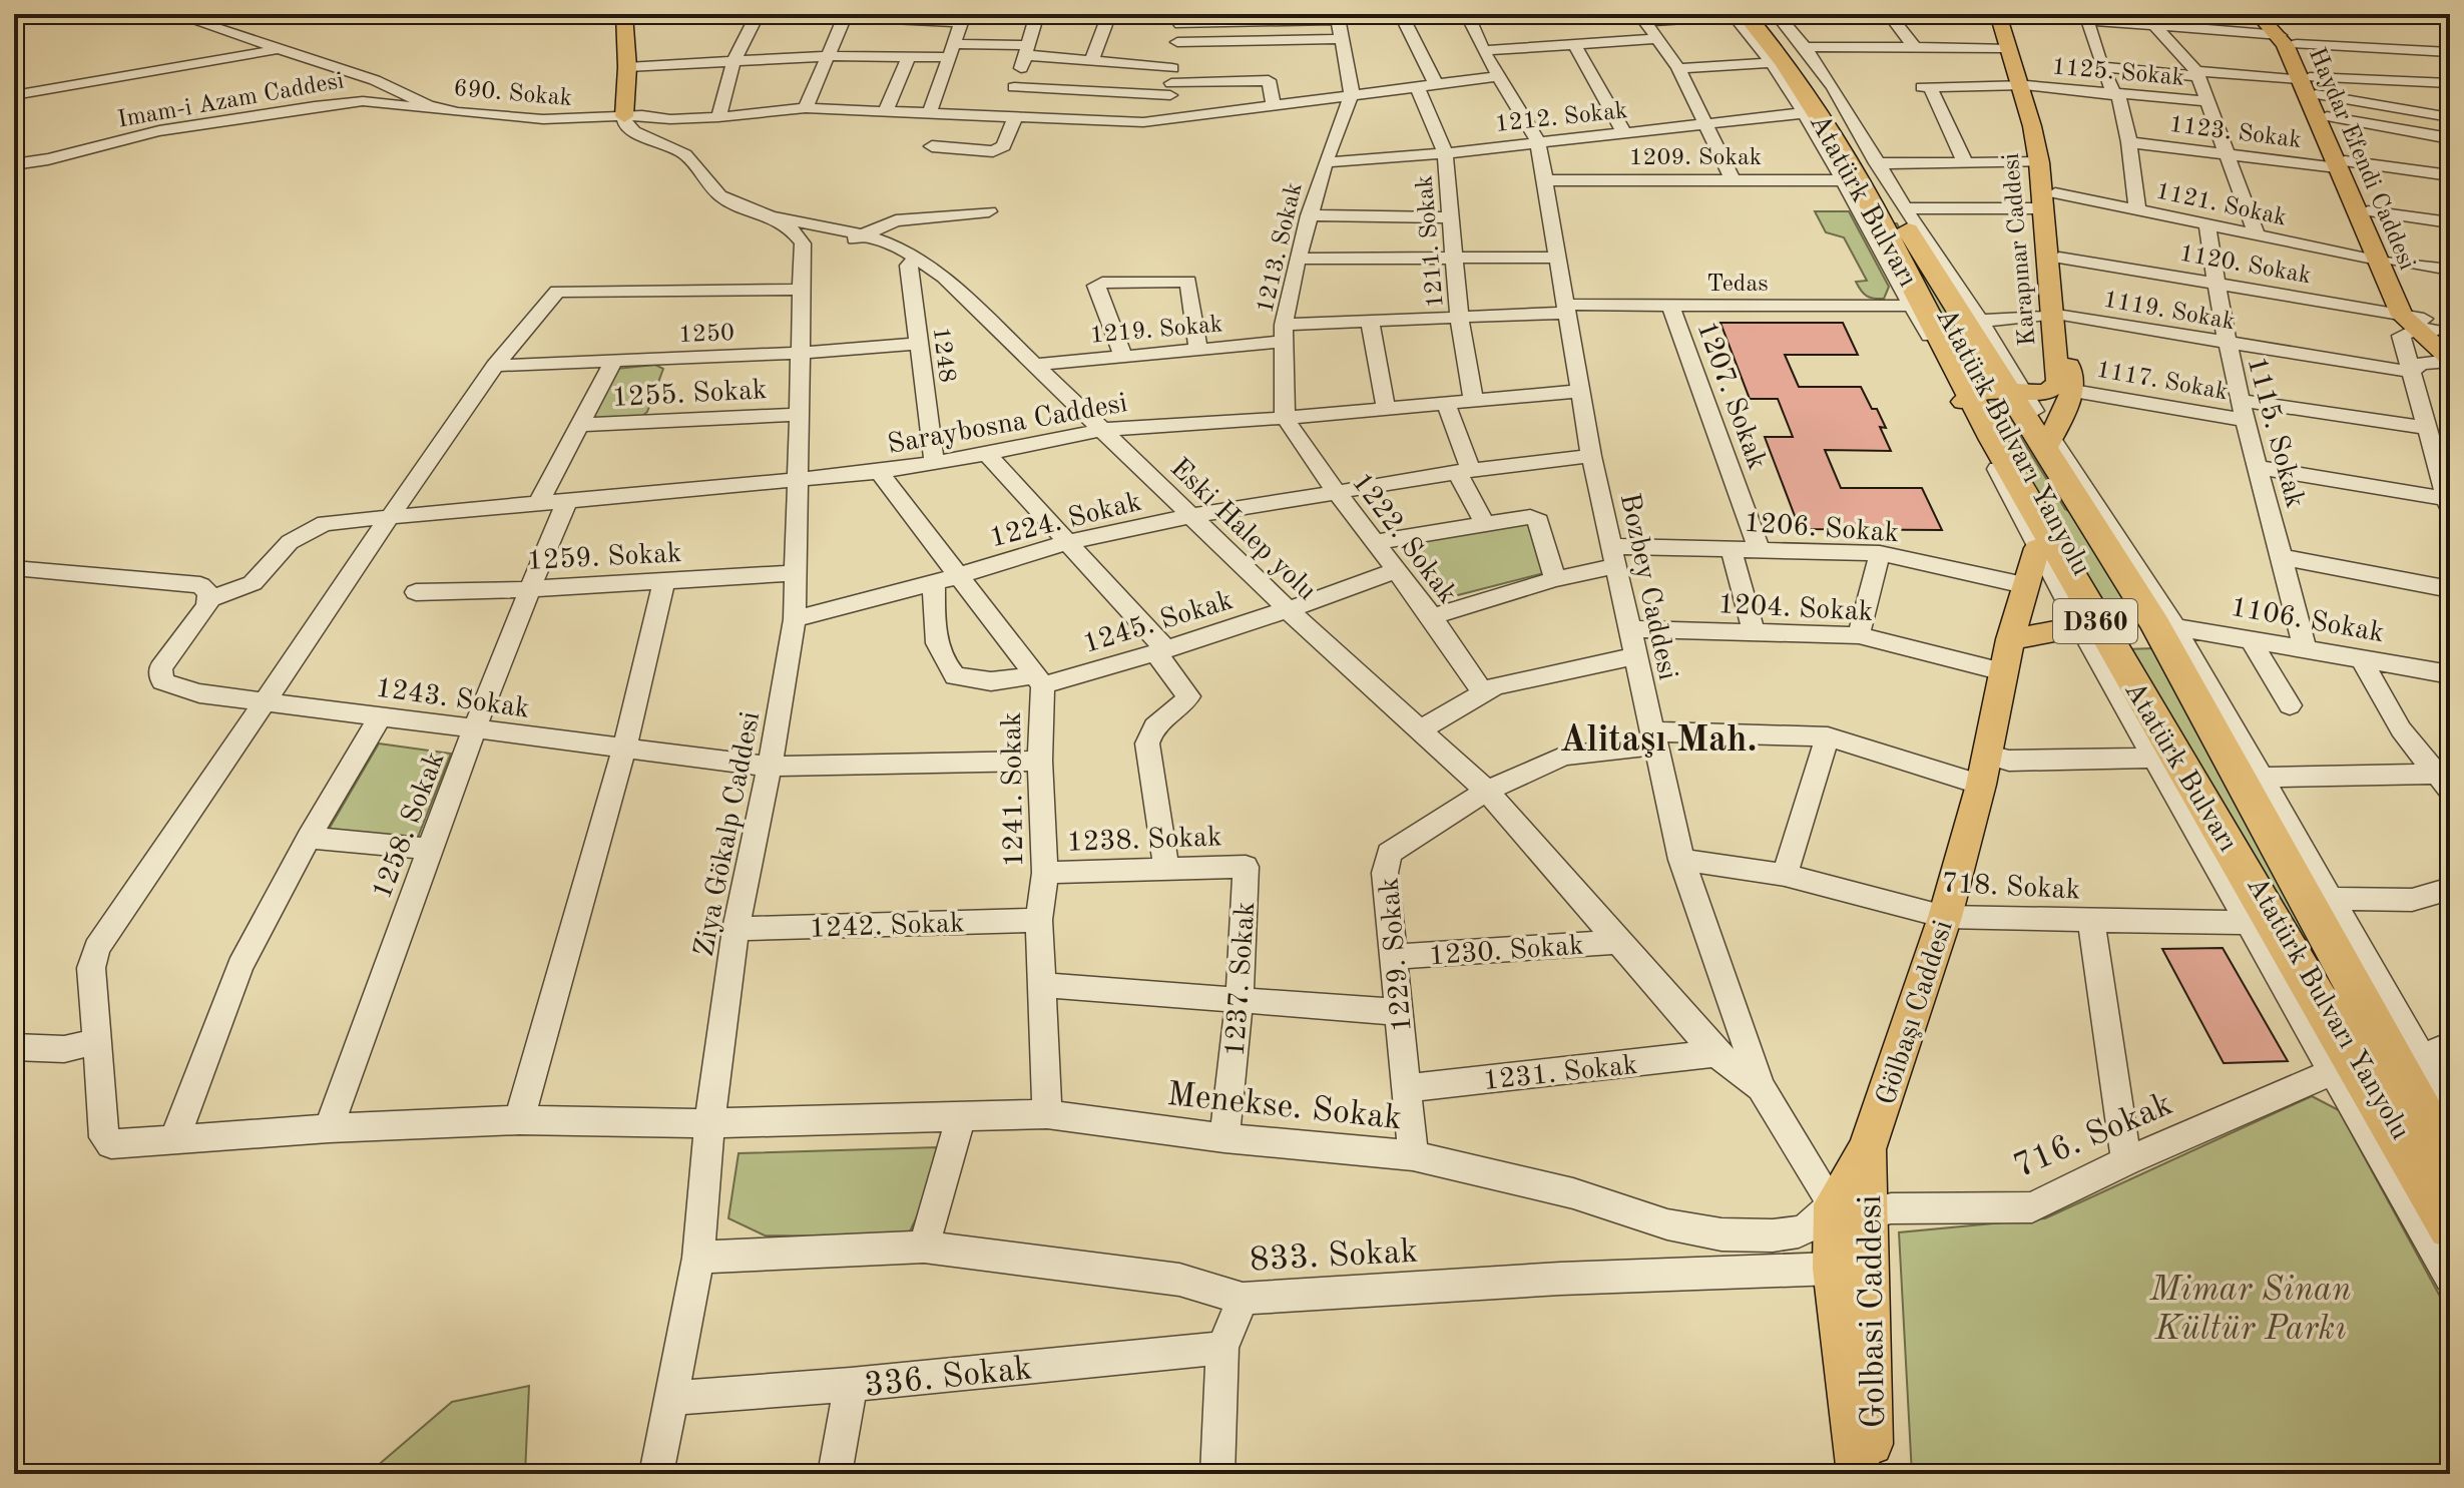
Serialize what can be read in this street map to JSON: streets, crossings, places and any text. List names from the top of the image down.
{
  "streets": {
    "highway": ["Atatürk Bulvarı", "D360"],
    "main road": [
      "Haydar Efendi Caddesi",
      "Karapınar Caddesi",
      "Gölbaşı Caddesi",
      "Golbasi Caddesi"
    ],
    "street": [
      "1125. Sokak",
      "690. Sokak",
      "Imam-i Azam Caddesi",
      "1212. Sokak",
      "1123. Sokak",
      "1209. Sokak",
      "1121. Sokak",
      "1211. Sokak",
      "1213. Sokak",
      "1120. Sokak",
      "Tedas",
      "1119. Sokak",
      "1219. Sokak",
      "1250",
      "1248",
      "1117. Sokak",
      "1255. Sokak",
      "1207. Sokak",
      "Saraybosna Caddesi",
      "1115. Sokak",
      "Atatürk Bulvarı Yanyolu",
      "1224. Sokak",
      "1206. Sokak",
      "Eski Halep yolu",
      "1222. Sokak",
      "1259. Sokak",
      "Bozbey Caddesi",
      "1204. Sokak",
      "1106. Sokak",
      "1245. Sokak",
      "1243. Sokak",
      "1241. Sokak",
      "1258. Sokak",
      "Ziya Gökalp Caddesi",
      "1238. Sokak",
      "718. Sokak",
      "1242. Sokak",
      "1230. Sokak",
      "1229. Sokak",
      "1237. Sokak",
      "1231. Sokak",
      "Menekse. Sokak",
      "716. Sokak",
      "833. Sokak",
      "336. Sokak"
    ]
  },
  "crossings": [
    ["1125. Sokak", "Karapınar Caddesi"],
    ["690. Sokak", "Imam-i Azam Caddesi"],
    ["690. Sokak", "1211. Sokak"],
    ["690. Sokak", "1213. Sokak"],
    ["690. Sokak", "Eski Halep yolu"],
    ["690. Sokak", "Bozbey Caddesi"],
    ["1212. Sokak", "1211. Sokak"],
    ["1212. Sokak", "1213. Sokak"],
    ["1212. Sokak", "Atatürk Bulvarı Yanyolu"],
    ["1212. Sokak", "Bozbey Caddesi"],
    ["1123. Sokak", "Haydar Efendi Caddesi"],
    ["1209. Sokak", "Atatürk Bulvarı Yanyolu"],
    ["1209. Sokak", "Bozbey Caddesi"],
    ["Haydar Efendi Caddesi", "1121. Sokak"],
    ["Haydar Efendi Caddesi", "1120. Sokak"],
    ["Atatürk Bulvarı", "Karapınar Caddesi"],
    ["Atatürk Bulvarı", "Atatürk Bulvarı Yanyolu"],
    ["Atatürk Bulvarı", "1106. Sokak"],
    ["1121. Sokak", "Karapınar Caddesi"],
    ["1121. Sokak", "1115. Sokak"],
    ["1121. Sokak", "Atatürk Bulvarı Yanyolu"],
    ["1211. Sokak", "Tedas"],
    ["1211. Sokak", "1219. Sokak"],
    ["1211. Sokak", "Saraybosna Caddesi"],
    ["1213. Sokak", "1219. Sokak"],
    ["1213. Sokak", "Saraybosna Caddesi"],
    ["1213. Sokak", "1222. Sokak"],
    ["Karapınar Caddesi", "1120. Sokak"],
    ["Karapınar Caddesi", "1119. Sokak"],
    ["Karapınar Caddesi", "1117. Sokak"],
    ["Karapınar Caddesi", "Atatürk Bulvarı Yanyolu"],
    ["1120. Sokak", "1115. Sokak"],
    ["Tedas", "1219. Sokak"],
    ["Tedas", "1207. Sokak"],
    ["Tedas", "Atatürk Bulvarı Yanyolu"],
    ["Tedas", "Bozbey Caddesi"],
    ["1119. Sokak", "1115. Sokak"],
    ["1119. Sokak", "Atatürk Bulvarı Yanyolu"],
    ["1219. Sokak", "Eski Halep yolu"],
    ["1250", "1248"],
    ["1250", "Ziya Gökalp Caddesi"],
    ["1250", "Menekse. Sokak"],
    ["1248", "Saraybosna Caddesi"],
    ["1248", "Eski Halep yolu"],
    ["1117. Sokak", "1115. Sokak"],
    ["1255. Sokak", "Ziya Gökalp Caddesi"],
    ["1207. Sokak", "1206. Sokak"],
    ["Saraybosna Caddesi", "Eski Halep yolu"],
    ["Saraybosna Caddesi", "1222. Sokak"],
    ["Saraybosna Caddesi", "Bozbey Caddesi"],
    ["Saraybosna Caddesi", "1243. Sokak"],
    ["Saraybosna Caddesi", "1241. Sokak"],
    ["Saraybosna Caddesi", "1258. Sokak"],
    ["Saraybosna Caddesi", "Ziya Gökalp Caddesi"],
    ["Saraybosna Caddesi", "Menekse. Sokak"],
    ["1115. Sokak", "1106. Sokak"],
    ["Atatürk Bulvarı Yanyolu", "1106. Sokak"],
    ["Atatürk Bulvarı Yanyolu", "718. Sokak"],
    ["Atatürk Bulvarı Yanyolu", "1229. Sokak"],
    ["Atatürk Bulvarı Yanyolu", "Gölbaşı Caddesi"],
    ["Atatürk Bulvarı Yanyolu", "716. Sokak"],
    ["1224. Sokak", "Eski Halep yolu"],
    ["1224. Sokak", "1222. Sokak"],
    ["1224. Sokak", "Bozbey Caddesi"],
    ["1224. Sokak", "1245. Sokak"],
    ["1224. Sokak", "1241. Sokak"],
    ["1224. Sokak", "Ziya Gökalp Caddesi"],
    ["1206. Sokak", "1222. Sokak"],
    ["1206. Sokak", "Bozbey Caddesi"],
    ["1206. Sokak", "Gölbaşı Caddesi"],
    ["Eski Halep yolu", "Bozbey Caddesi"],
    ["Eski Halep yolu", "1245. Sokak"],
    ["Eski Halep yolu", "1230. Sokak"],
    ["Eski Halep yolu", "1229. Sokak"],
    ["Eski Halep yolu", "1231. Sokak"],
    ["1222. Sokak", "1245. Sokak"],
    ["1259. Sokak", "1258. Sokak"],
    ["1259. Sokak", "Ziya Gökalp Caddesi"],
    ["Bozbey Caddesi", "1204. Sokak"],
    ["Bozbey Caddesi", "718. Sokak"],
    ["Bozbey Caddesi", "1229. Sokak"],
    ["Bozbey Caddesi", "Menekse. Sokak"],
    ["Bozbey Caddesi", "716. Sokak"],
    ["Bozbey Caddesi", "Golbasi Caddesi"],
    ["1204. Sokak", "Gölbaşı Caddesi"],
    ["1245. Sokak", "1241. Sokak"],
    ["1243. Sokak", "1241. Sokak"],
    ["1243. Sokak", "1258. Sokak"],
    ["1243. Sokak", "Ziya Gökalp Caddesi"],
    ["1243. Sokak", "Menekse. Sokak"],
    ["1241. Sokak", "1238. Sokak"],
    ["1241. Sokak", "1242. Sokak"],
    ["1241. Sokak", "Menekse. Sokak"],
    ["1258. Sokak", "Menekse. Sokak"],
    ["Ziya Gökalp Caddesi", "1242. Sokak"],
    ["Ziya Gökalp Caddesi", "Menekse. Sokak"],
    ["Ziya Gökalp Caddesi", "833. Sokak"],
    ["Ziya Gökalp Caddesi", "336. Sokak"],
    ["1238. Sokak", "1237. Sokak"],
    ["718. Sokak", "Gölbaşı Caddesi"],
    ["1230. Sokak", "1229. Sokak"],
    ["1229. Sokak", "Gölbaşı Caddesi"],
    ["1229. Sokak", "1231. Sokak"],
    ["1229. Sokak", "Menekse. Sokak"],
    ["1237. Sokak", "Menekse. Sokak"],
    ["Gölbaşı Caddesi", "Golbasi Caddesi"],
    ["Menekse. Sokak", "716. Sokak"],
    ["Menekse. Sokak", "Golbasi Caddesi"],
    ["716. Sokak", "Golbasi Caddesi"],
    ["833. Sokak", "Golbasi Caddesi"]
  ],
  "districts": ["Alitaşı Mah."],
  "parks": ["Mimar Sinan Kültür Parkı"]
}
